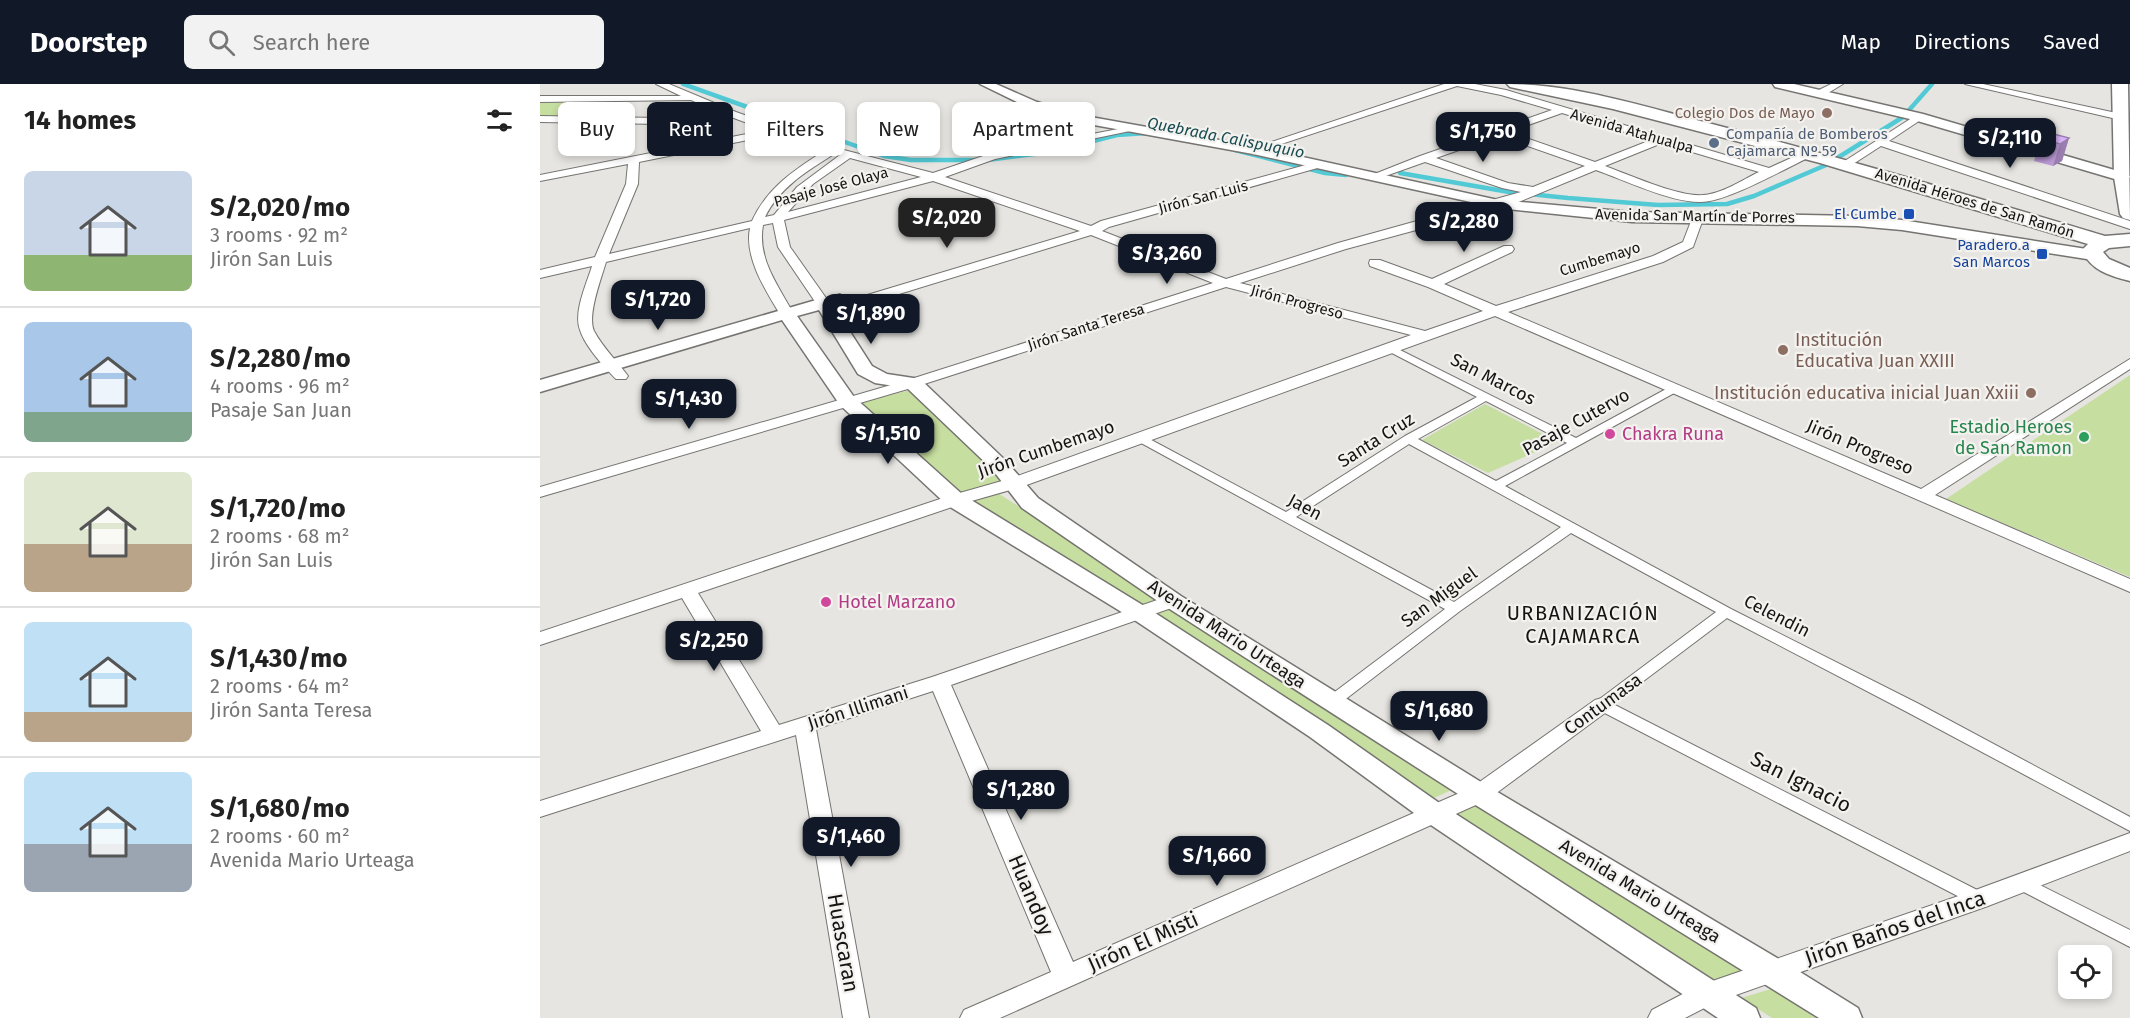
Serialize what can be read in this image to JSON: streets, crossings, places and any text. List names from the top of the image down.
{
  "streets": {
    "main road": ["Avenida Atahualpa", "Avenida Héroes de San Ramón"],
    "street": [
      "Pasaje José Olaya",
      "Jirón San Luis",
      "Avenida San Martín de Porres",
      "Cumbemayo",
      "Jirón Progreso",
      "Jirón Santa Teresa",
      "San Marcos",
      "Pasaje Cutervo",
      "Santa Cruz",
      "Jirón Cumbemayo",
      "Jaen",
      "San Miguel",
      "Celendin",
      "Avenida Mario Urteaga",
      "Contumasa",
      "Jirón Illimani",
      "San Ignacio",
      "Huandoy",
      "Jirón Baños del Inca",
      "Jirón El Misti",
      "Huascaran"
    ]
  },
  "crossings": [
    ["Avenida Atahualpa", "Avenida Héroes de San Ramón"],
    ["Avenida Atahualpa", "Jirón Santa Teresa"],
    ["Pasaje José Olaya", "Avenida San Martín de Porres"],
    ["Pasaje José Olaya", "Jirón Progreso"],
    ["Pasaje José Olaya", "Avenida Mario Urteaga"],
    ["Jirón San Luis", "Avenida San Martín de Porres"],
    ["Jirón San Luis", "Jirón Progreso"],
    ["Jirón San Luis", "Avenida Mario Urteaga"],
    ["Avenida Héroes de San Ramón", "Avenida San Martín de Porres"],
    ["Avenida San Martín de Porres", "Cumbemayo"],
    ["Avenida San Martín de Porres", "Jirón Santa Teresa"],
    ["Cumbemayo", "Jirón Progreso"],
    ["Cumbemayo", "Jirón Cumbemayo"],
    ["Jirón Progreso", "Jirón Santa Teresa"],
    ["Jirón Progreso", "Pasaje Cutervo"],
    ["Jirón Progreso", "Jirón Cumbemayo"],
    ["Jirón Santa Teresa", "Avenida Mario Urteaga"],
    ["San Marcos", "Pasaje Cutervo"],
    ["San Marcos", "Santa Cruz"],
    ["San Marcos", "Jirón Cumbemayo"],
    ["Pasaje Cutervo", "Celendin"],
    ["Santa Cruz", "Jaen"],
    ["Santa Cruz", "Celendin"],
    ["Jirón Cumbemayo", "Jaen"],
    ["Jirón Cumbemayo", "Avenida Mario Urteaga"],
    ["Jaen", "San Miguel"],
    ["San Miguel", "Celendin"],
    ["San Miguel", "Avenida Mario Urteaga"],
    ["Celendin", "Contumasa"],
    ["Avenida Mario Urteaga", "Contumasa"],
    ["Avenida Mario Urteaga", "Jirón Illimani"],
    ["Avenida Mario Urteaga", "Jirón Baños del Inca"],
    ["Avenida Mario Urteaga", "Jirón El Misti"],
    ["Contumasa", "San Ignacio"],
    ["Contumasa", "Jirón El Misti"],
    ["Jirón Illimani", "Huandoy"],
    ["Jirón Illimani", "Huascaran"],
    ["San Ignacio", "Jirón Baños del Inca"],
    ["Huandoy", "Jirón El Misti"]
  ],
  "districts": ["URBANIZACIÓN CAJAMARCA"],
  "water": ["Quebrada Calispuquio"],
  "places": {
    "other": [
      "Colegio Dos de Mayo",
      "Compañía de Bomberos Cajamarca Nº 59",
      "Institución Educativa Juan XXIII",
      "Institución educativa inicial Juan Xxiii",
      "Chakra Runa",
      "Estadio Heroes de San Ramon",
      "Hotel Marzano"
    ],
    "transit": ["El Cumbe", "Paradero a San Marcos"]
  },
  "page": {
    "header": "Doorstep",
    "search": "Search here",
    "nav": ["Map", "Directions", "Saved"],
    "heading": "14 homes",
    "chip": [
      "Buy",
      "Rent",
      "Filters",
      "New",
      "Apartment"
    ],
    "price": [
      "S/1,750",
      "S/2,110",
      "S/2,020",
      "S/2,280",
      "S/3,260",
      "S/1,720",
      "S/1,890",
      "S/1,430",
      "S/1,510",
      "S/2,250",
      "S/1,680",
      "S/1,280",
      "S/1,460",
      "S/1,660"
    ],
    "list": [
      {
        "name": "S/2,020/mo",
        "note": "3 rooms · 92 m² · Jirón San Luis"
      },
      {
        "name": "S/2,280/mo",
        "note": "4 rooms · 96 m² · Pasaje San Juan"
      },
      {
        "name": "S/1,720/mo",
        "note": "2 rooms · 68 m² · Jirón San Luis"
      },
      {
        "name": "S/1,430/mo",
        "note": "2 rooms · 64 m² · Jirón Santa Teresa"
      },
      {
        "name": "S/1,680/mo",
        "note": "2 rooms · 60 m² · Avenida Mario Urteaga"
      }
    ]
  }
}
